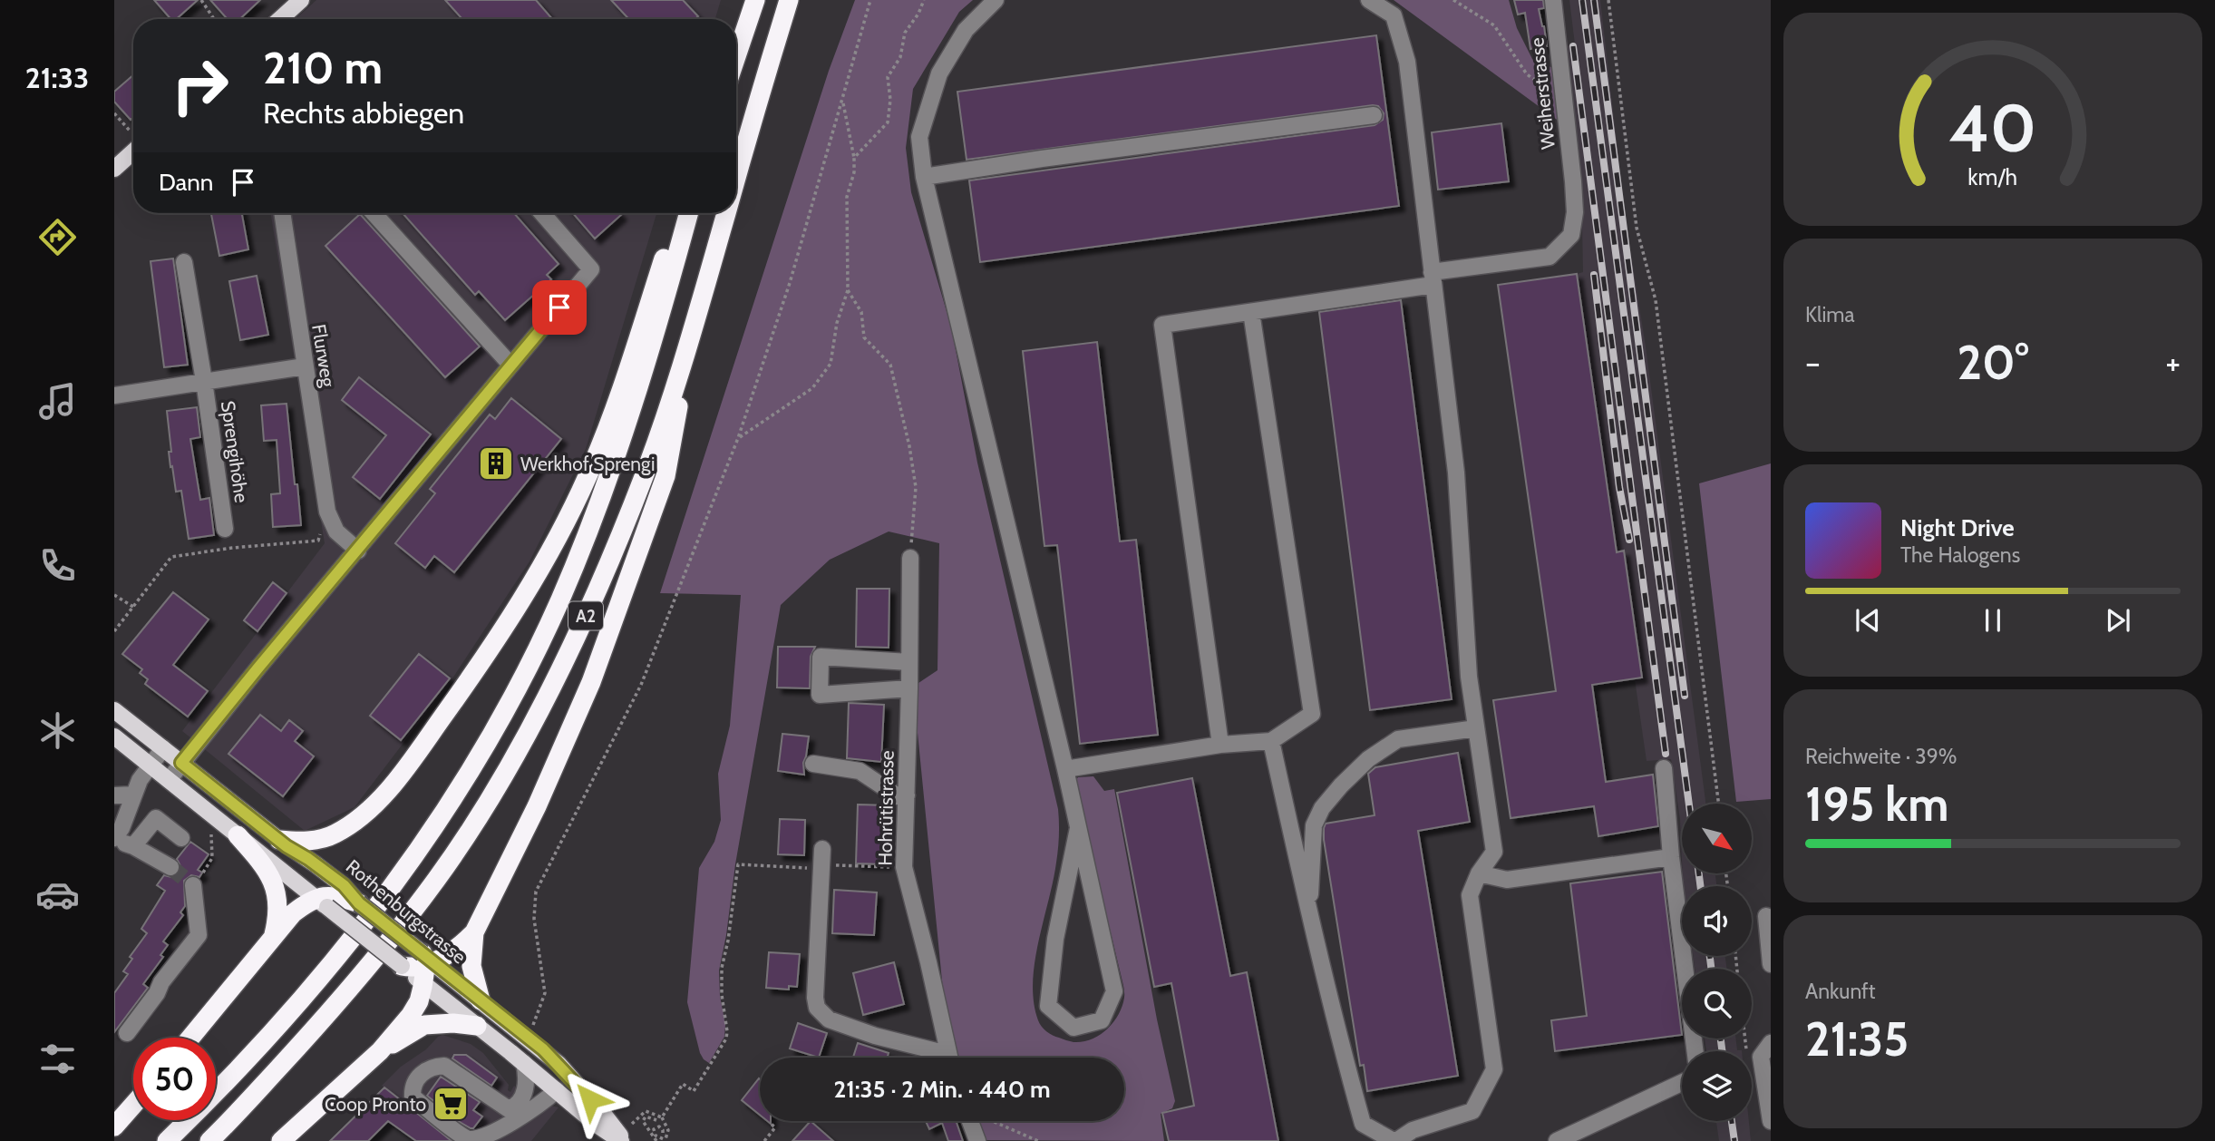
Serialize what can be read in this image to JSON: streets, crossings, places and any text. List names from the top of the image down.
{
  "streets": {
    "highway": ["A2"],
    "main road": ["Rothenburgstrasse"],
    "street": [
      "Weiherstrasse",
      "Flurweg",
      "Sprengihöhe",
      "Hohrütistrasse"
    ]
  },
  "crossings": [
    ["Flurweg", "Sprengihöhe"]
  ],
  "places": {
    "building": ["Werkhof Sprengi"],
    "supermarket": ["Coop Pronto"]
  },
  "north": "bottom right",
  "page": {
    "tabs": "21:33",
    "turn": ["210 m", "Rechts abbiegen"],
    "then": "Dann",
    "tile": [
      "Klima",
      ["Reichweite · 39%", "195 km"],
      ["Ankunft", "21:35"]
    ],
    "heat": ["−", "20°", "+"],
    "song": ["Night Drive", "The Halogens"],
    "limit": "50",
    "trip": "21:35 · 2 Min. · 440 m",
    "gauge": ["40", "km/h"]
  }
}
